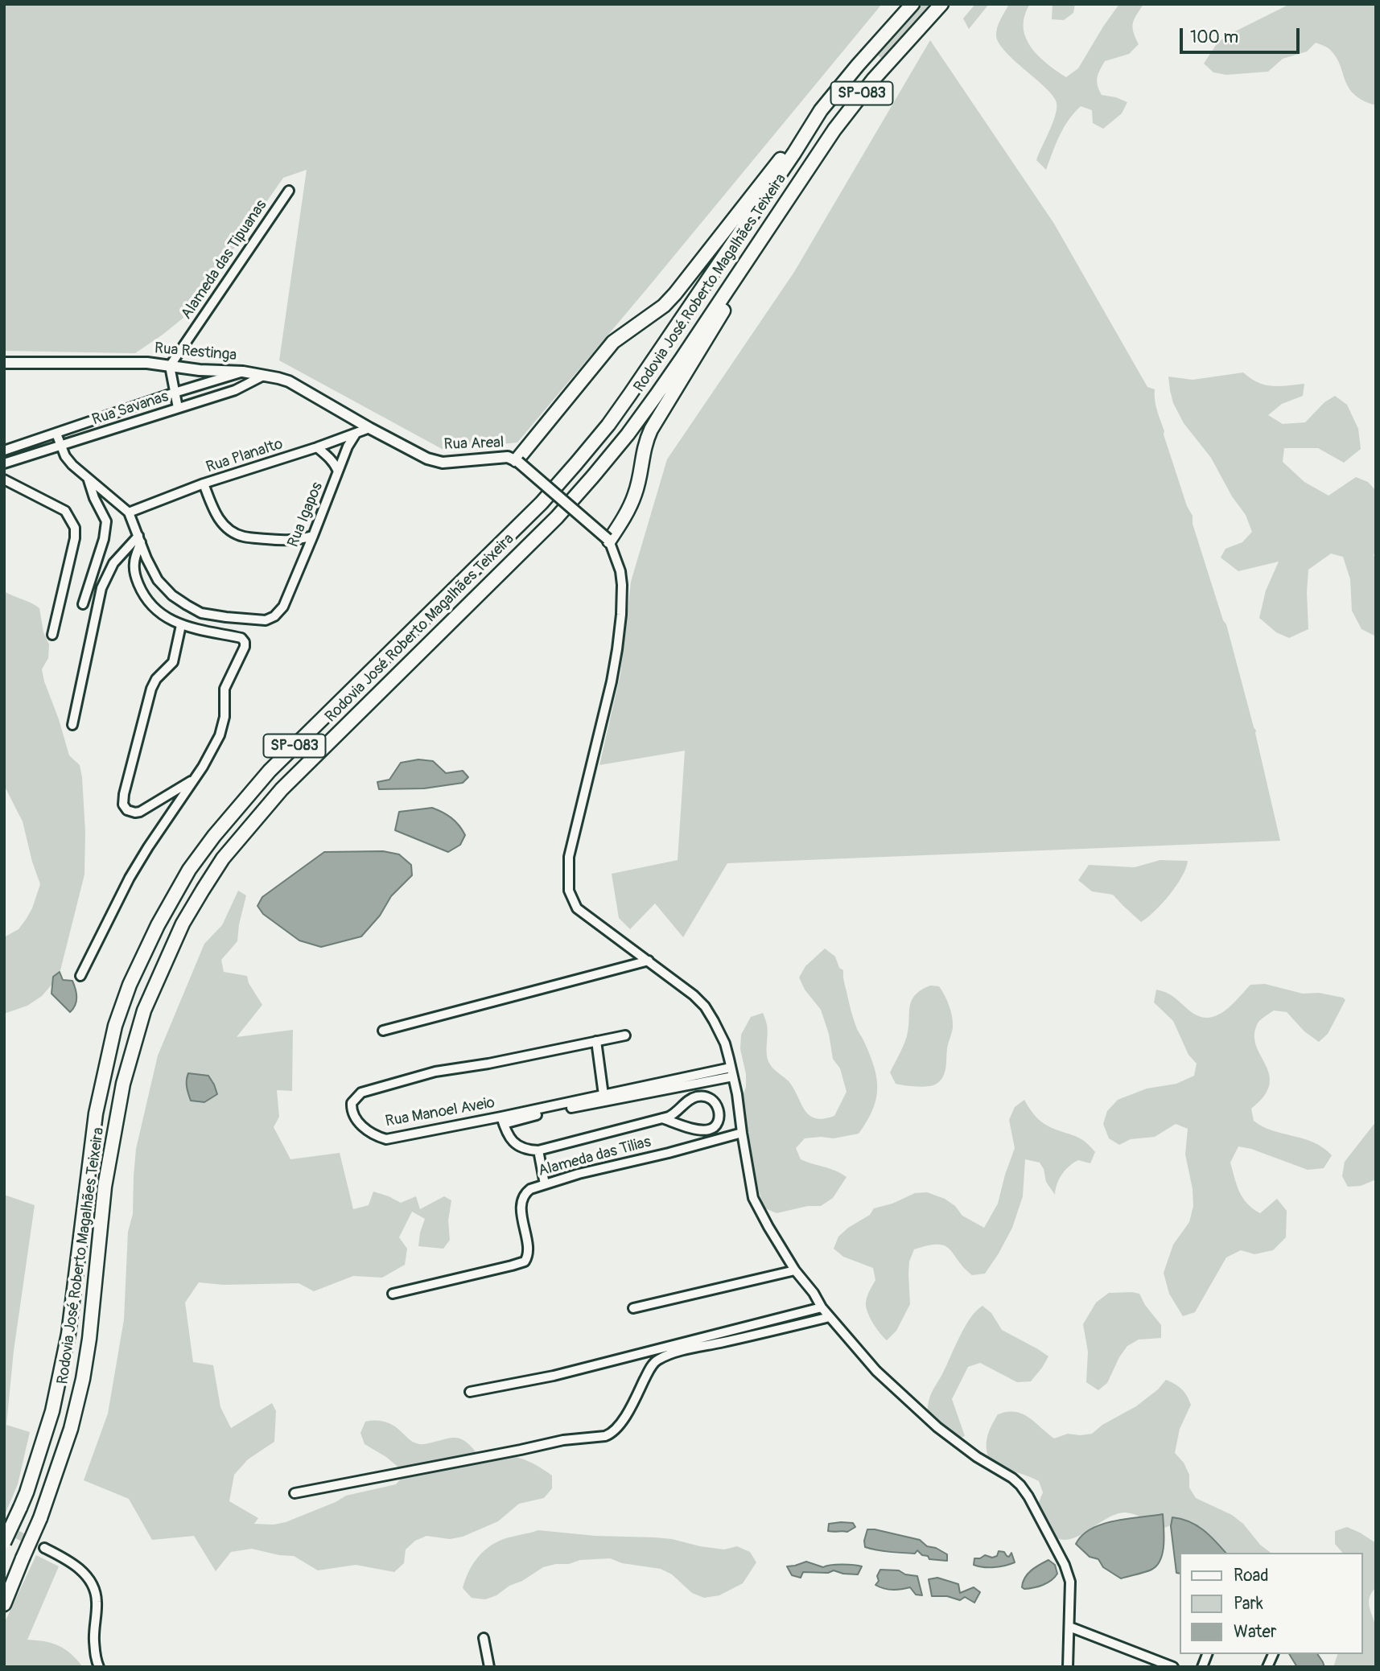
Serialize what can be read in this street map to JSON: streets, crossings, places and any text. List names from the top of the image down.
{
  "streets": {
    "highway": ["SP-083", "Rodovia José Roberto Magalhães Teixeira"],
    "main road": ["Rua Restinga", "Rua Areal"],
    "street": [
      "Alameda das Tipuanas",
      "Rua Savanas",
      "Rua Planalto",
      "Rua Igapos",
      "Rua Manoel Aveio",
      "Alameda das Tilias"
    ]
  },
  "crossings": [
    ["Alameda das Tipuanas", "Rua Restinga"],
    ["Rua Restinga", "Rua Savanas"],
    ["Rua Restinga", "Rua Areal"],
    ["Rua Restinga", "Rua Planalto"],
    ["Rua Areal", "Rua Planalto"],
    ["Rua Planalto", "Rua Igapos"]
  ],
  "legend": ["Road", "Park", "Water"],
  "scale_bar": "100 m"
}
